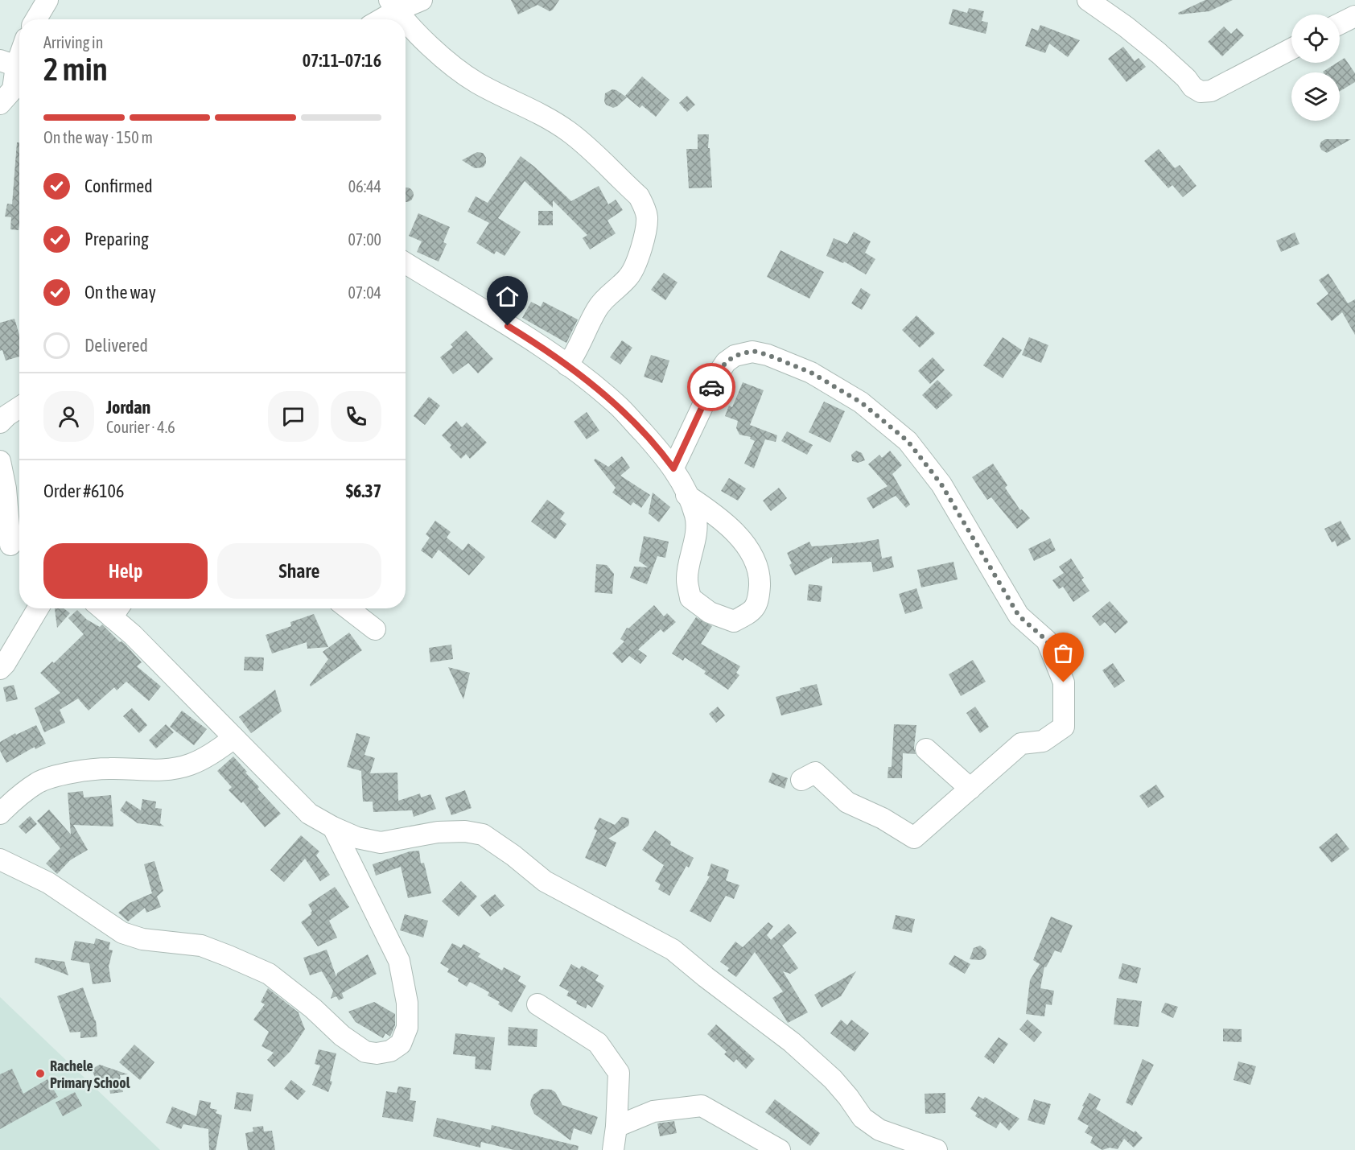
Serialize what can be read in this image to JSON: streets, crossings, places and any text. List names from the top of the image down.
{
  "places": ["Rachele Primary School"],
  "page": {
    "heading": ["2 min", "Arriving in", "07:11–07:16"],
    "panel": [
      "Jordan",
      "Courier · 4.6",
      "Order #6106",
      "$6.37"
    ],
    "bar": "On the way · 150 m",
    "list": [
      ["Confirmed", "06:44"],
      ["Preparing", "07:00"],
      ["On the way", "07:04"],
      "Delivered"
    ],
    "buttons": ["Help", "Share"]
  }
}
